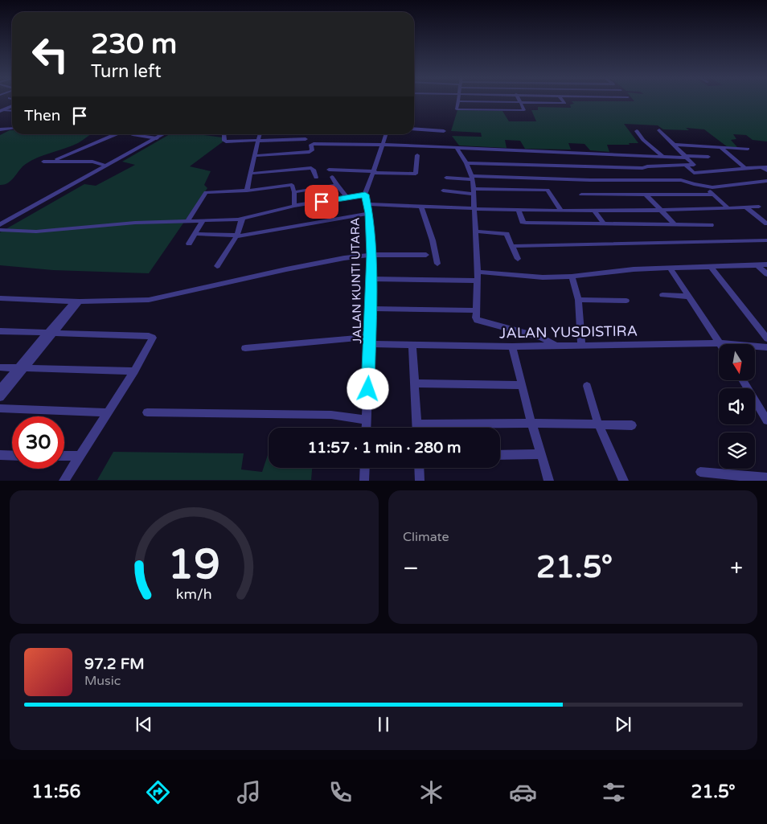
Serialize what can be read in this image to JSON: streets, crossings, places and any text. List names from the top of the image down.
{
  "streets": {
    "street": ["JALAN KUNTI UTARA", "JALAN YUSDISTIRA"]
  },
  "crossings": [
    ["JALAN KUNTI UTARA", "JALAN YUSDISTIRA"]
  ],
  "north": "bottom",
  "page": {
    "turn": ["230 m", "Turn left"],
    "then": "Then",
    "limit": "30",
    "trip": "11:57 · 1 min · 280 m",
    "tile": "Climate",
    "heat": ["−", "21.5°", "+"],
    "song": ["97.2 FM", "Music"],
    "tabs": ["11:56", "21.5°"],
    "gauge": ["19", "km/h"]
  }
}
